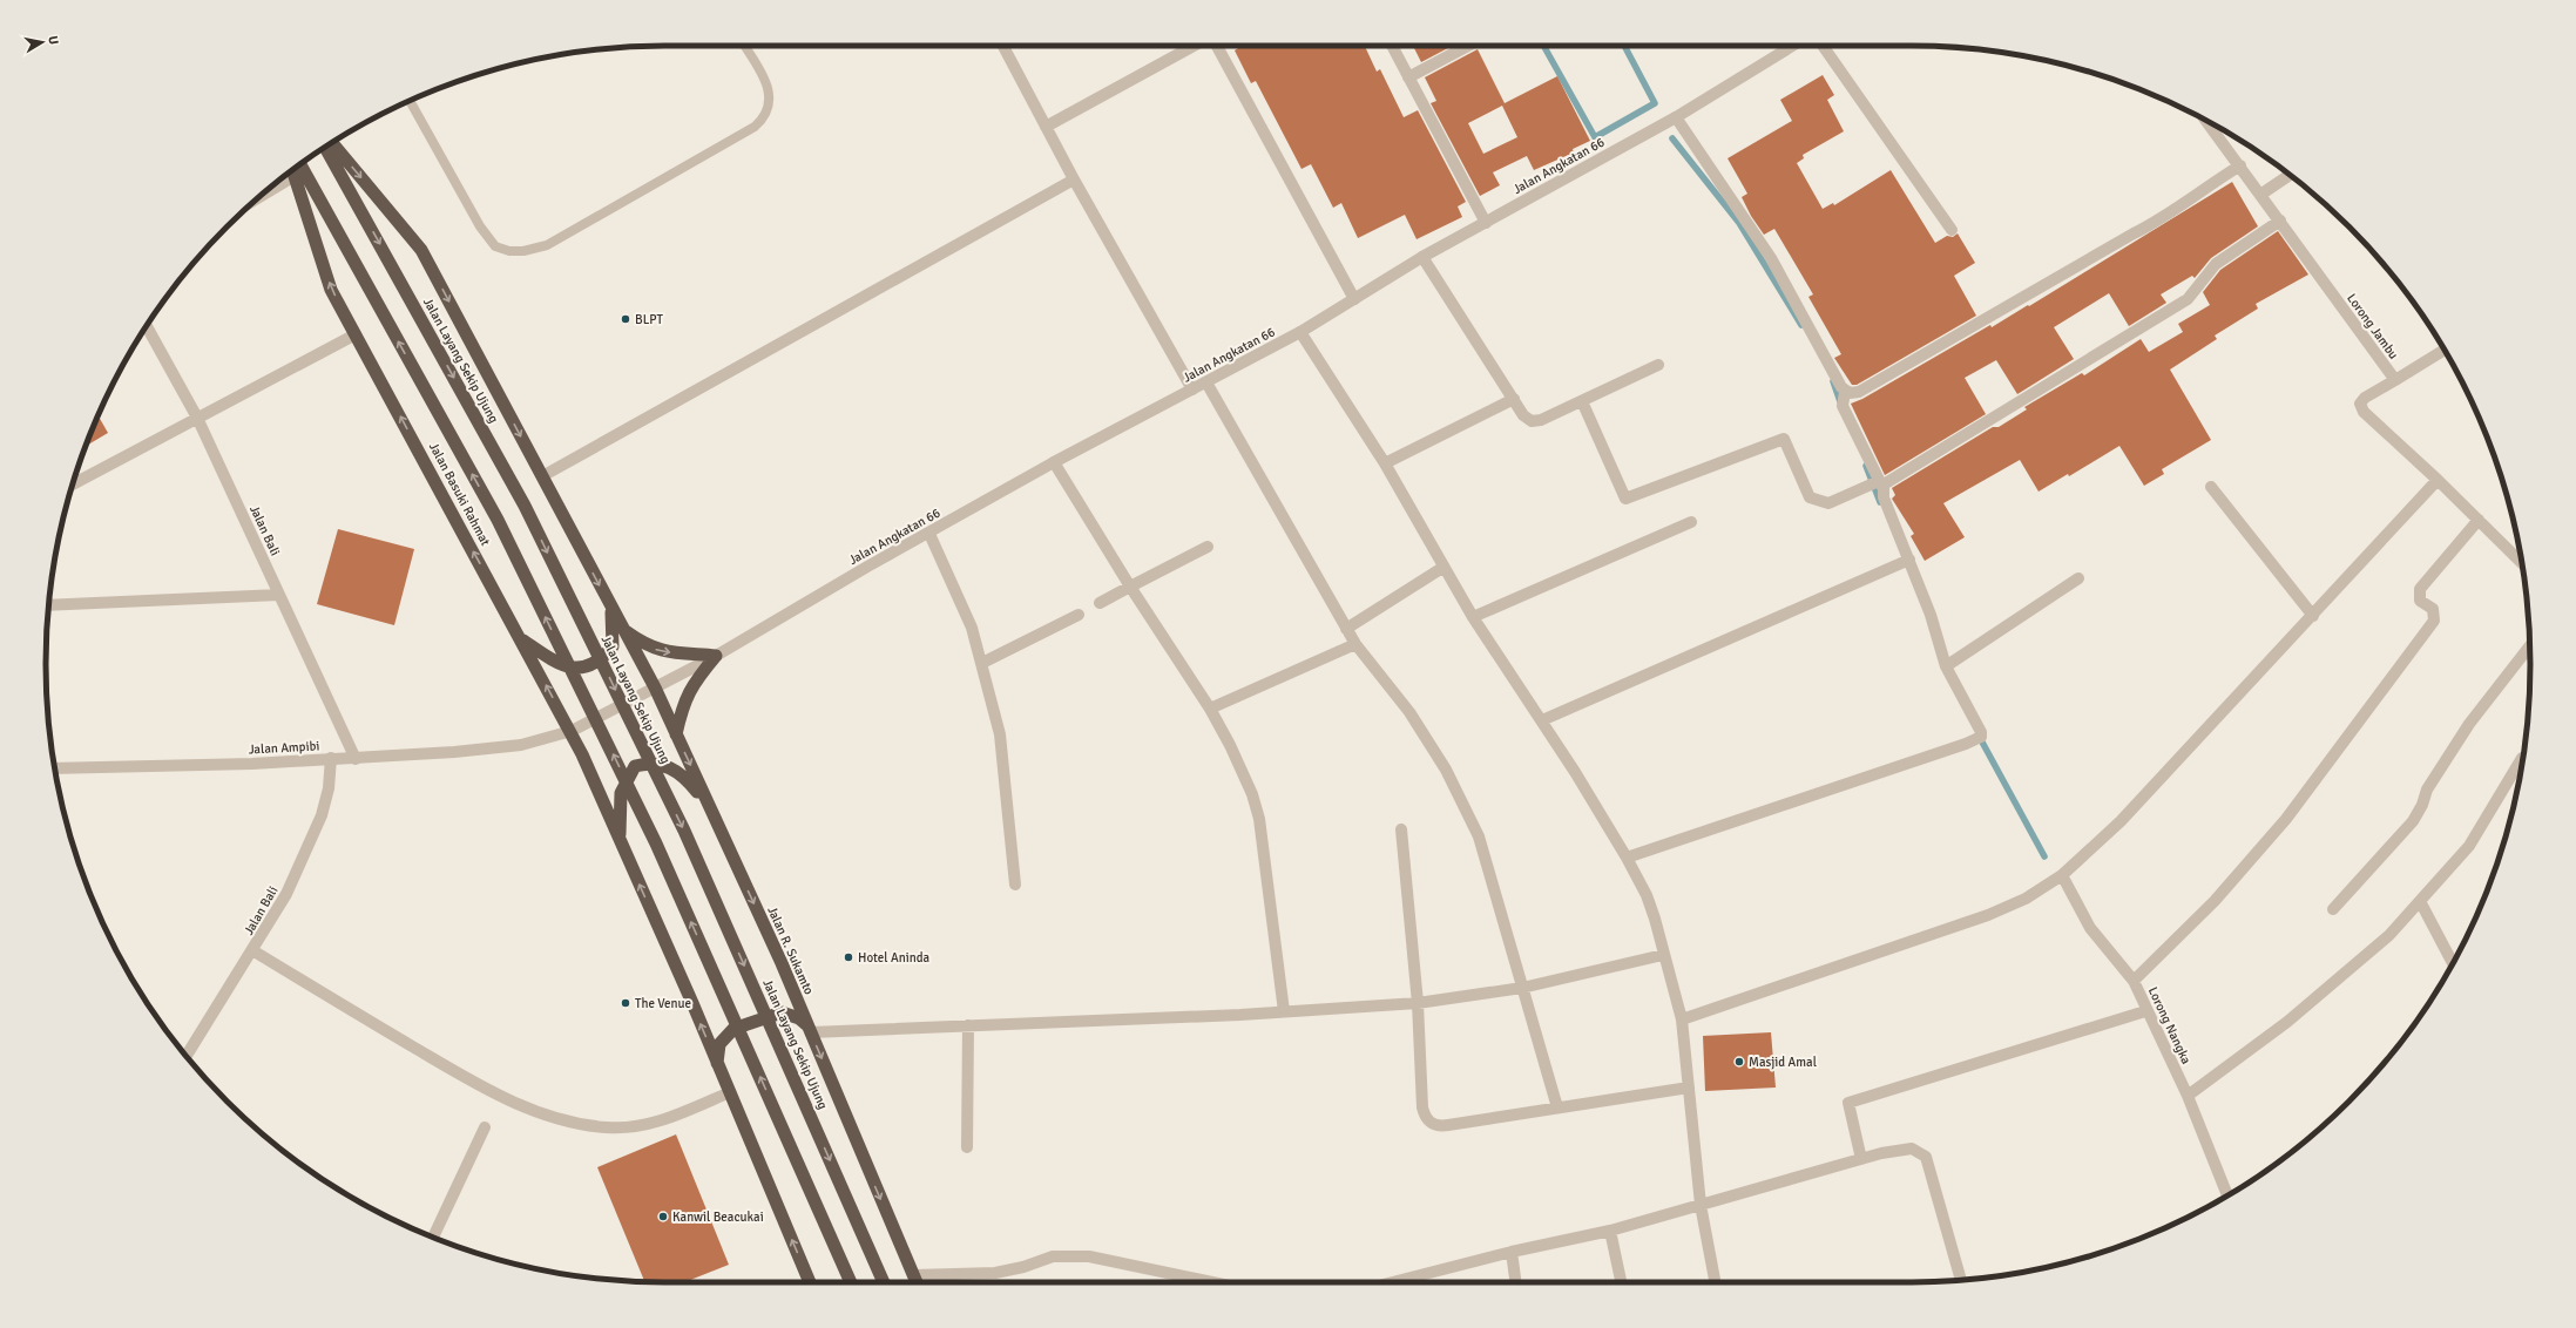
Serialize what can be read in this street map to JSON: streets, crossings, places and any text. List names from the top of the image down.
{
  "streets": {
    "highway": ["Jalan Layang Sekip Ujung", "Jalan Basuki Rahmat", "Jalan R. Sukamto"],
    "street": [
      "Jalan Angkatan 66",
      "Lorong Jambu",
      "Jalan Bali",
      "Jalan Ampibi",
      "Lorong Nangka"
    ]
  },
  "crossings": [
    ["Jalan Angkatan 66", "Jalan Basuki Rahmat"],
    ["Jalan Angkatan 66", "Jalan Ampibi"],
    ["Jalan Angkatan 66", "Jalan R. Sukamto"],
    ["Jalan Basuki Rahmat", "Jalan Ampibi"],
    ["Jalan Bali", "Jalan Ampibi"]
  ],
  "places": [
    "BLPT",
    "Hotel Aninda",
    "The Venue",
    "Masjid Amal",
    "Kanwil Beacukai"
  ],
  "north": "right"
}
